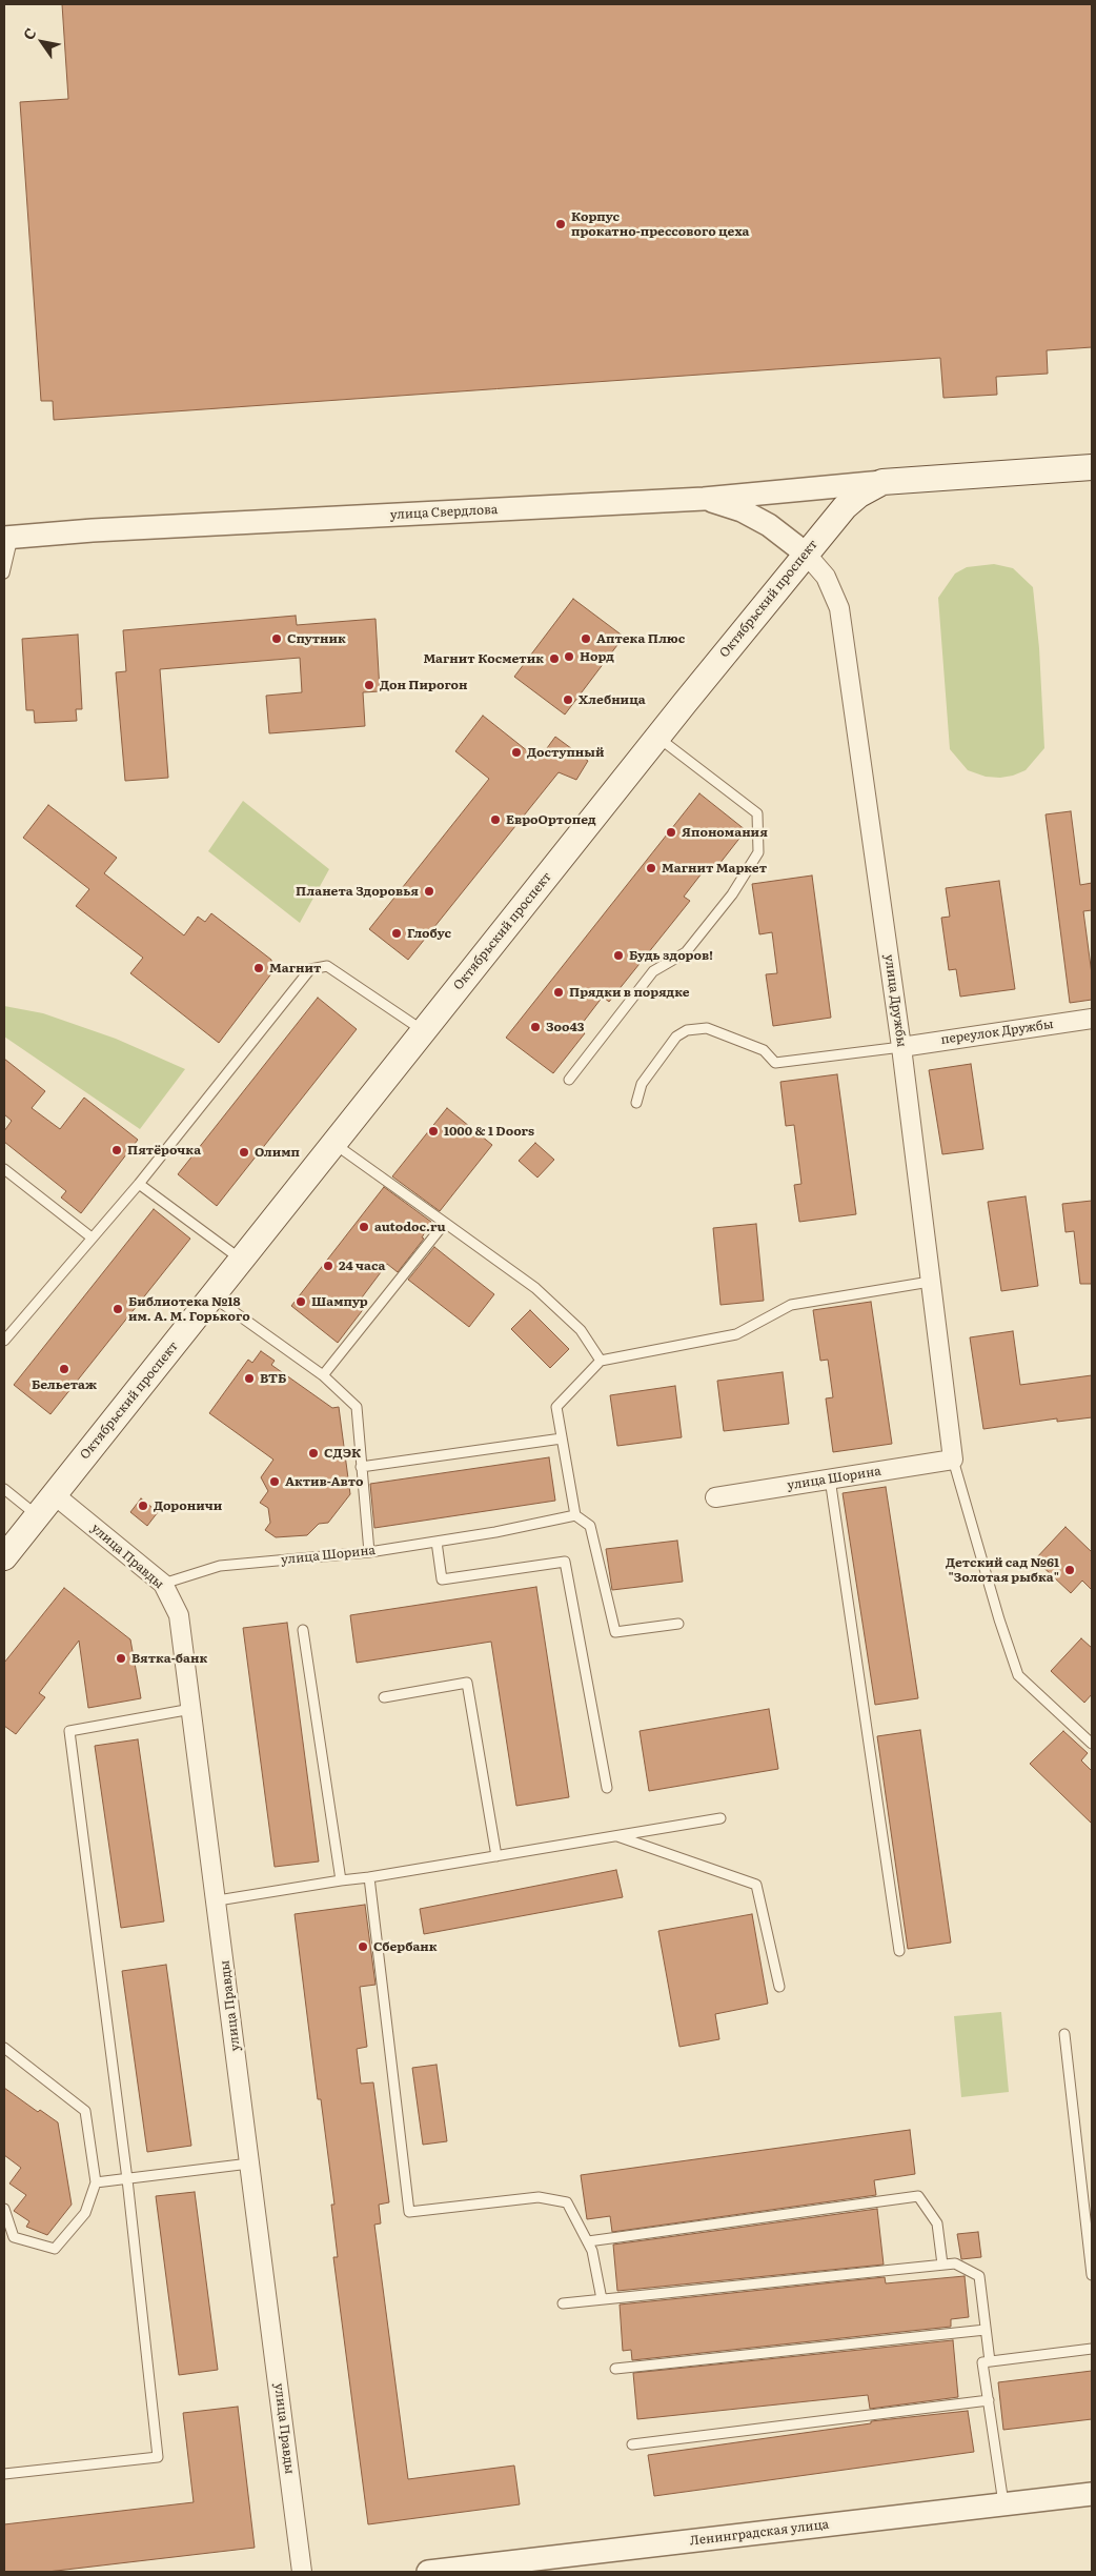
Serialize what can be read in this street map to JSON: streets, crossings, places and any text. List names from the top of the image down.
{
  "streets": {
    "main road": ["Октябрьский проспект"],
    "street": [
      "улица Свердлова",
      "улица Дружбы",
      "переулок Дружбы",
      "улица Шорина",
      "улица Правды",
      "Ленинградская улица"
    ]
  },
  "crossings": [
    ["улица Свердлова", "Октябрьский проспект"],
    ["Октябрьский проспект", "улица Дружбы"],
    ["Октябрьский проспект", "улица Правды"],
    ["улица Дружбы", "переулок Дружбы"],
    ["улица Дружбы", "улица Шорина"],
    ["улица Шорина", "улица Правды"]
  ],
  "places": [
    "Корпус прокатно-прессового цеха",
    "Спутник",
    "Аптека Плюс",
    "Норд",
    "Магнит Косметик",
    "Дон Пирогон",
    "Хлебница",
    "Доступный",
    "ЕвроОртопед",
    "Япономания",
    "Магнит Маркет",
    "Планета Здоровья",
    "Глобус",
    "Будь здоров!",
    "Магнит",
    "Прядки в порядке",
    "Зоо43",
    "1000 & 1 Doors",
    "Пятёрочка",
    "Олимп",
    "autodoc.ru",
    "24 часа",
    "Шампур",
    "Библиотека №18 им. А. М. Горького",
    "Бельетаж",
    "ВТБ",
    "СДЭК",
    "Актив-Авто",
    "Дороничи",
    "Детский сад №61 \"Золотая рыбка\"",
    "Вятка-банк",
    "Сбербанк"
  ],
  "north": "top left"
}
